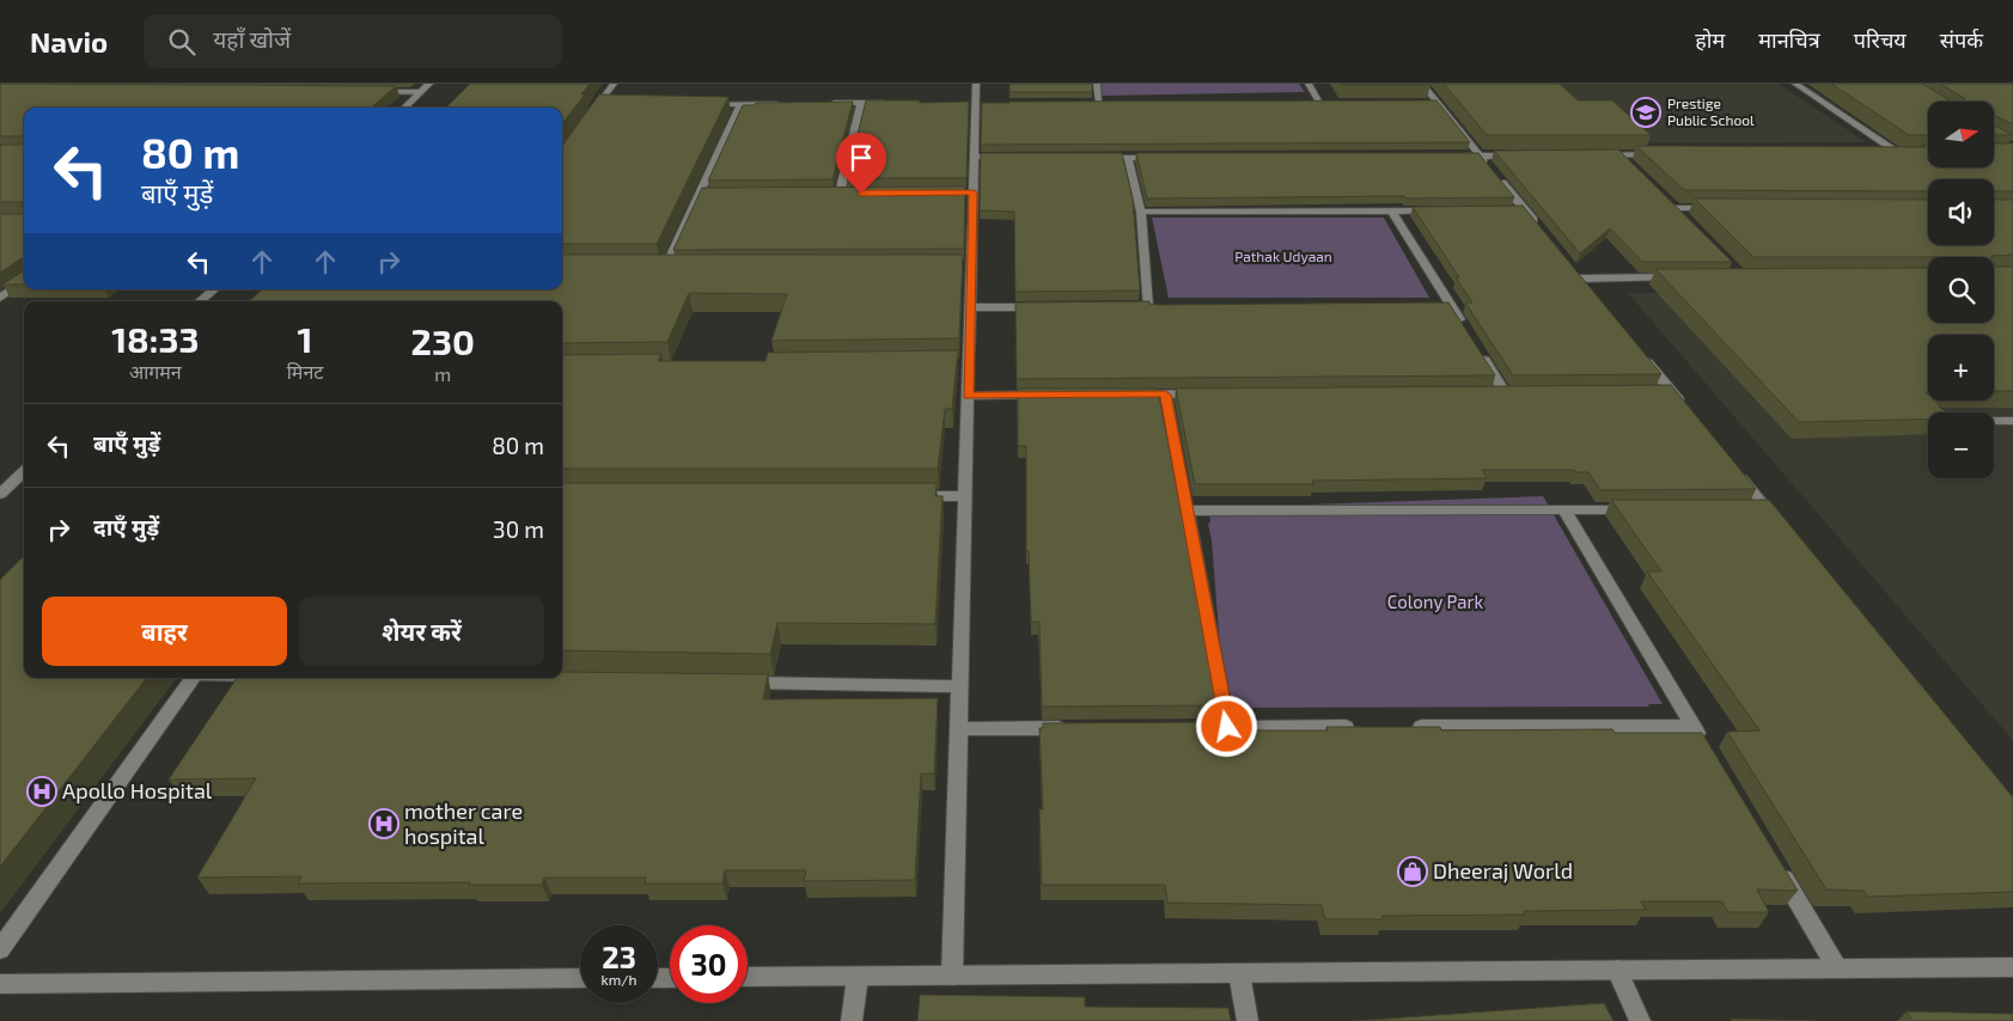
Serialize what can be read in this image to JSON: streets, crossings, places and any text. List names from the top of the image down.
{
  "parks": ["Pathak Udyaan", "Colony Park"],
  "places": {
    "school or university": ["Prestige Public School"],
    "hospital": ["Apollo Hospital", "mother care hospital"],
    "shop": ["Dheeraj World"]
  },
  "north": "right",
  "page": {
    "header": "Navio",
    "search": "यहाँ खोजें",
    "nav": [
      "होम",
      "मानचित्र",
      "परिचय",
      "संपर्क"
    ],
    "map_buttons": ["+", "−"],
    "turn": ["80 m", "बाएँ मुड़ें"],
    "eta": [
      "18:33",
      "आगमन",
      "1",
      "मिनट",
      "230",
      "m"
    ],
    "list": [
      {
        "name": "बाएँ मुड़ें",
        "value": "80 m"
      },
      {
        "name": "दाएँ मुड़ें",
        "value": "30 m"
      }
    ],
    "buttons": ["बाहर", "शेयर करें"],
    "speed": "23 km/h",
    "limit": "30"
  }
}
